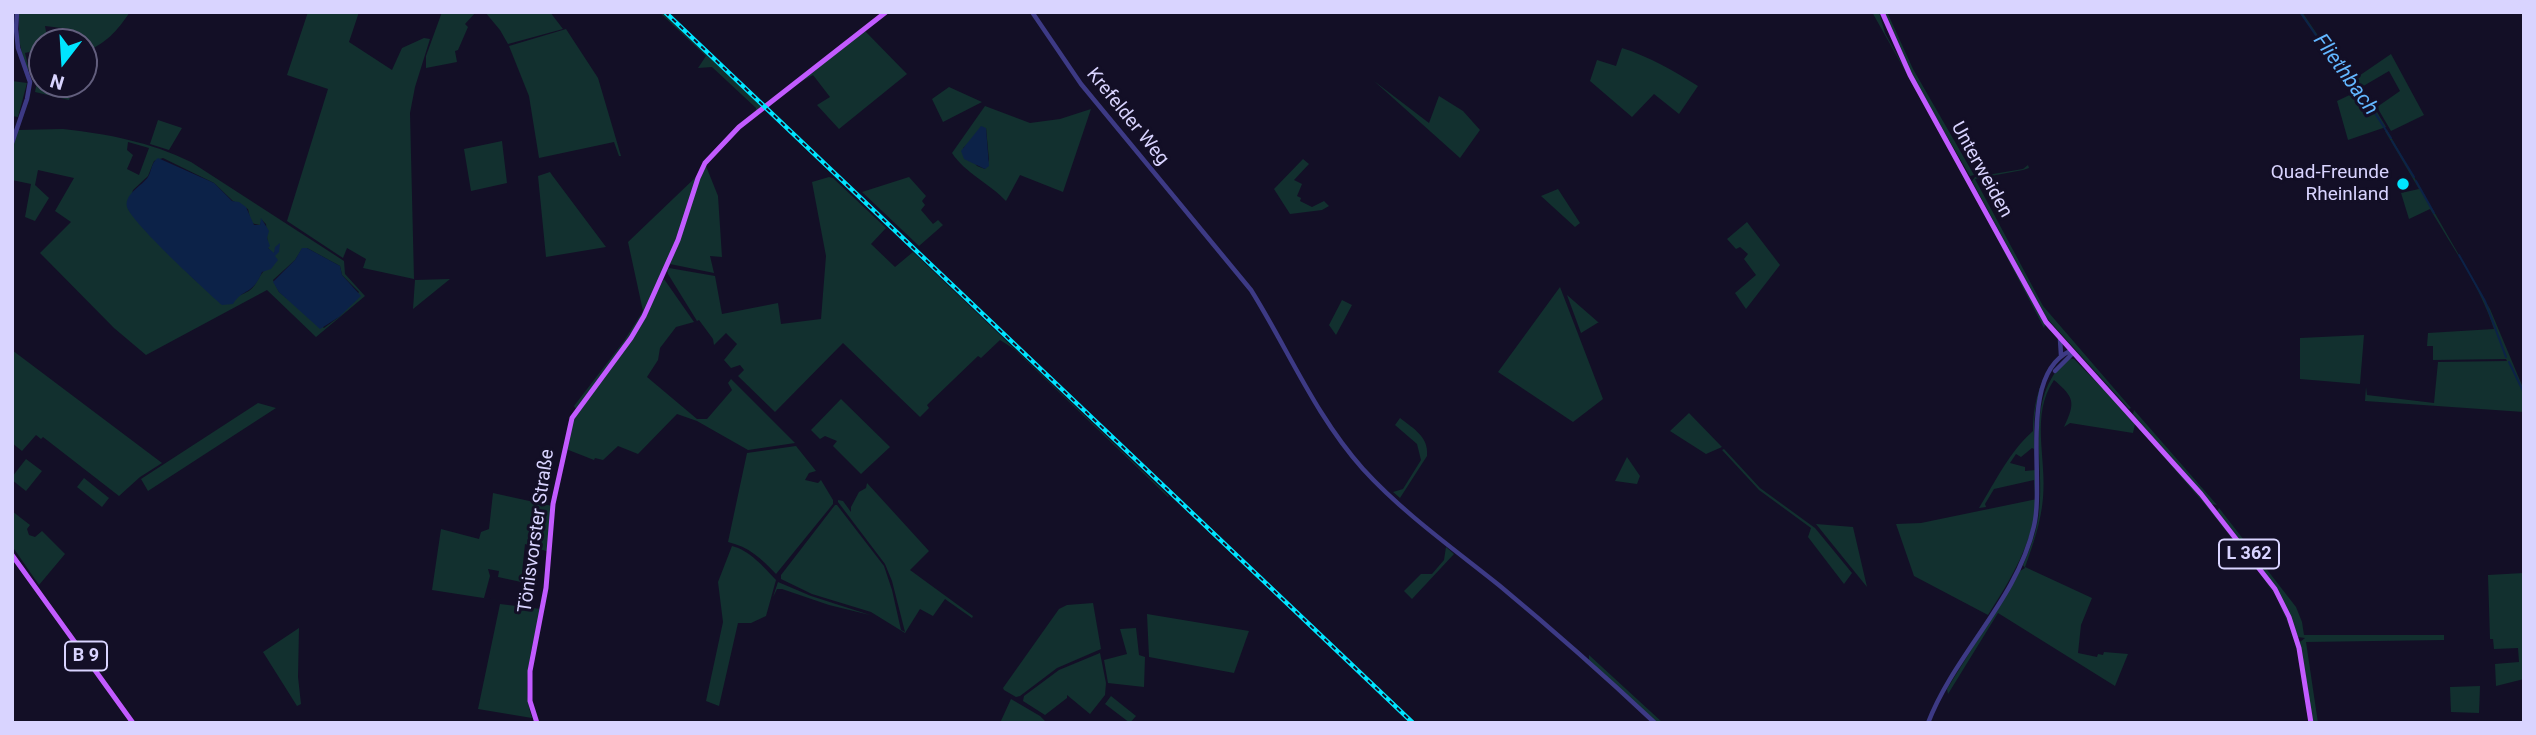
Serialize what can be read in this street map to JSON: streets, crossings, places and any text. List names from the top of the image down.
{
  "streets": {
    "main road": [
      "Unterweiden",
      "Tönisvorster Straße",
      "L 362",
      "B 9"
    ],
    "street": ["Krefelder Weg"]
  },
  "water": ["Fliethbach"],
  "places": ["Quad-Freunde Rheinland"],
  "north": "bottom"
}
